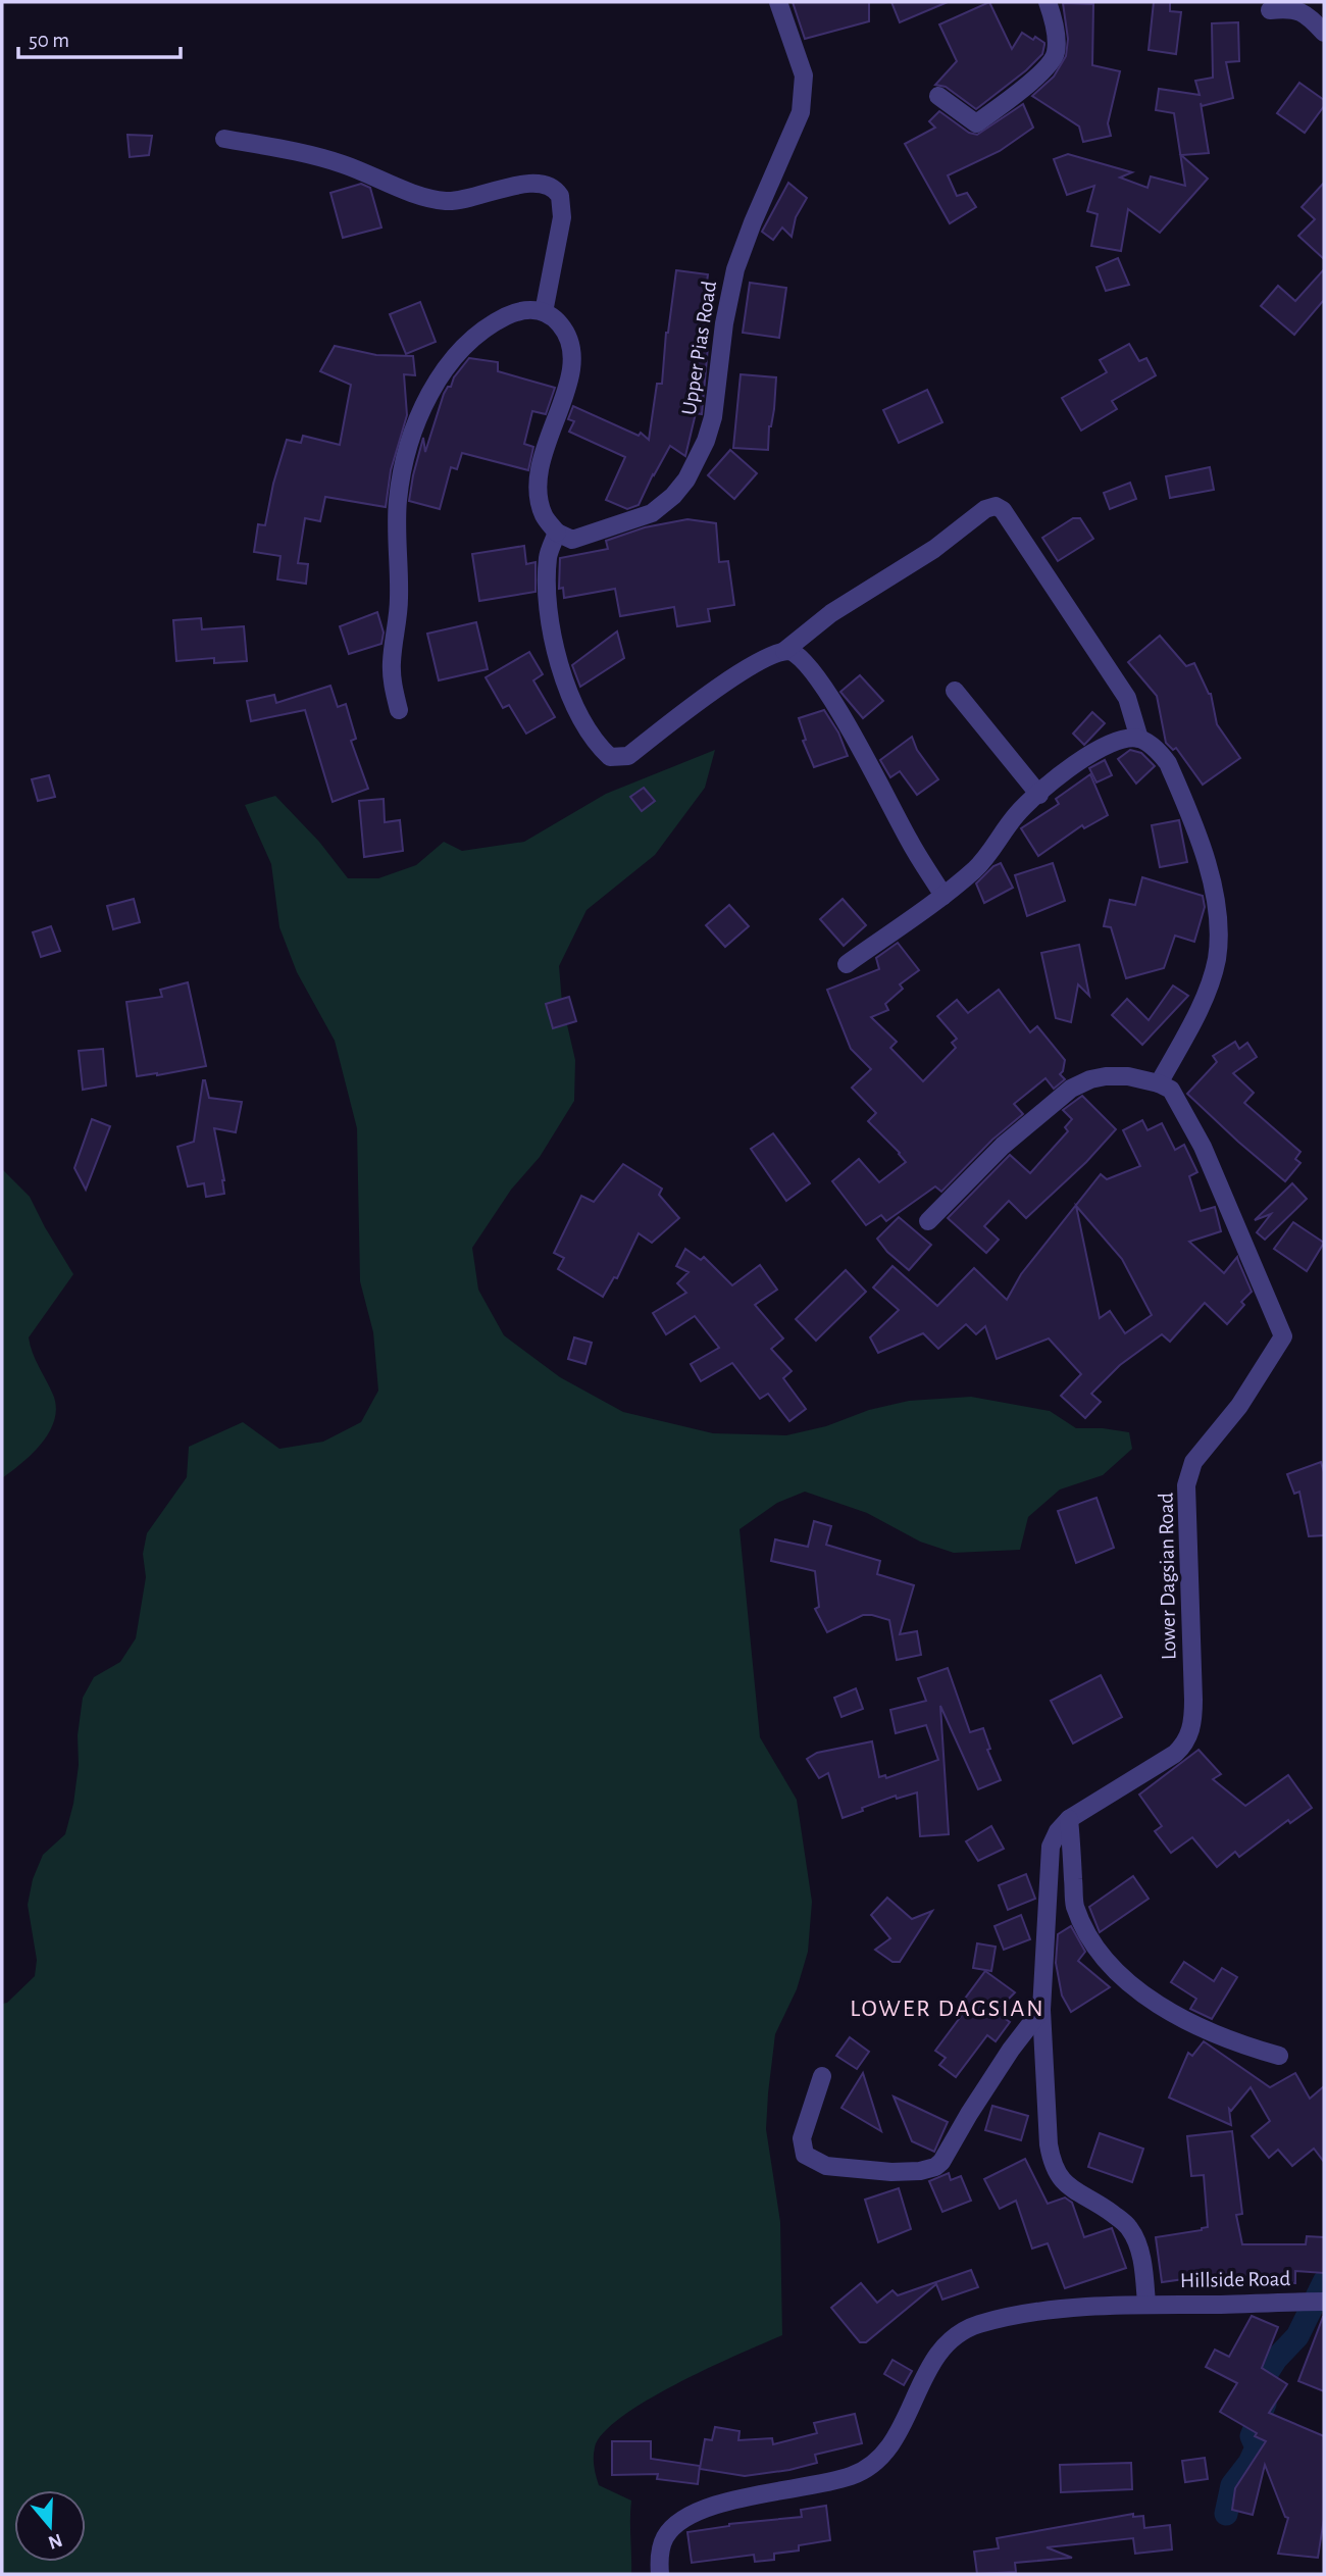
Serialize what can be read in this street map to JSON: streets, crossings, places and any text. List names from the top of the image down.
{
  "streets": {
    "street": ["Upper Pias Road", "Lower Dagsian Road", "Hillside Road"]
  },
  "crossings": [
    ["Lower Dagsian Road", "Hillside Road"]
  ],
  "districts": ["LOWER DAGSIAN"],
  "scale_bar": "50 m",
  "north": "bottom"
}
